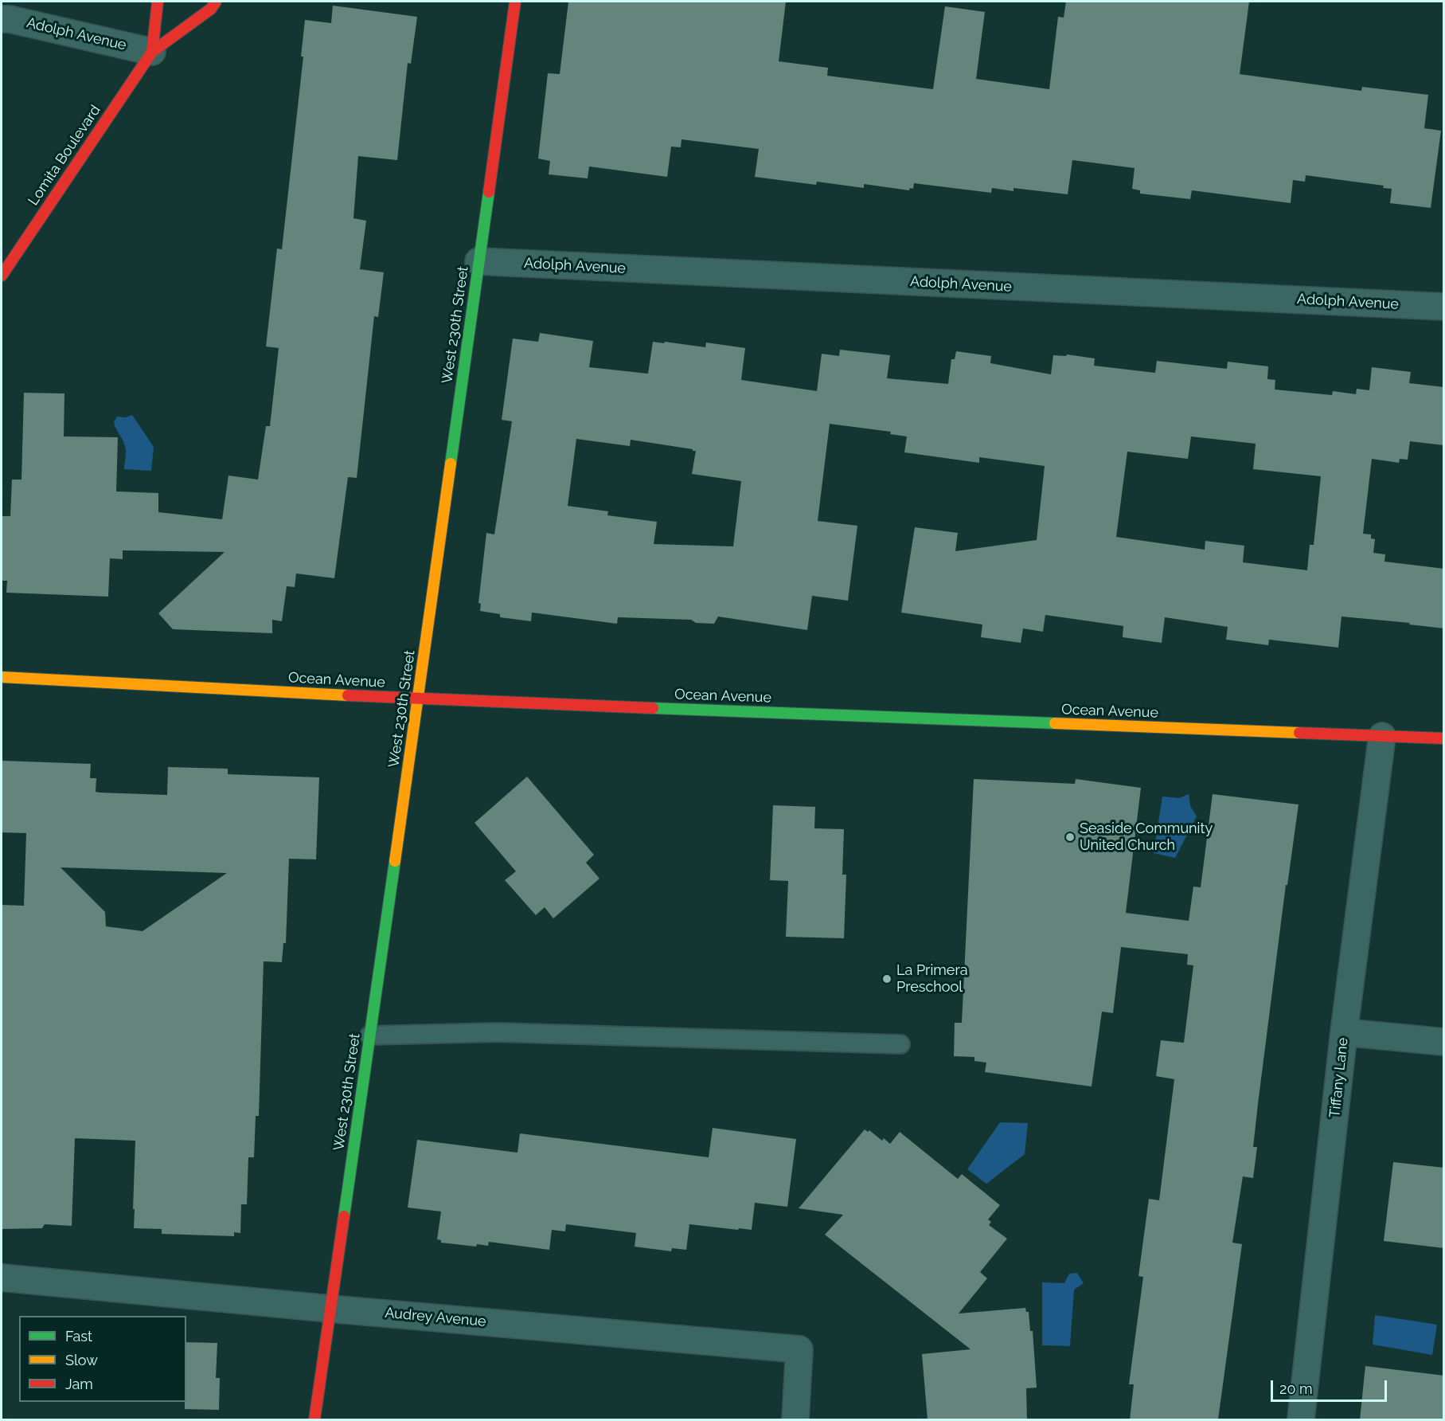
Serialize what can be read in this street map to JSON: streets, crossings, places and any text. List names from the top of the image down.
{
  "streets": {
    "street": [
      "Adolph Avenue",
      "Lomita Boulevard",
      "West 230th Street",
      "Ocean Avenue",
      "Tiffany Lane",
      "Audrey Avenue"
    ]
  },
  "crossings": [
    ["Adolph Avenue", "Lomita Boulevard"],
    ["Adolph Avenue", "West 230th Street"],
    ["West 230th Street", "Ocean Avenue"],
    ["West 230th Street", "Audrey Avenue"],
    ["Ocean Avenue", "Tiffany Lane"]
  ],
  "places": ["Seaside Community United Church", "La Primera Preschool"],
  "legend": ["Fast", "Slow", "Jam"],
  "scale_bar": "20 m"
}
